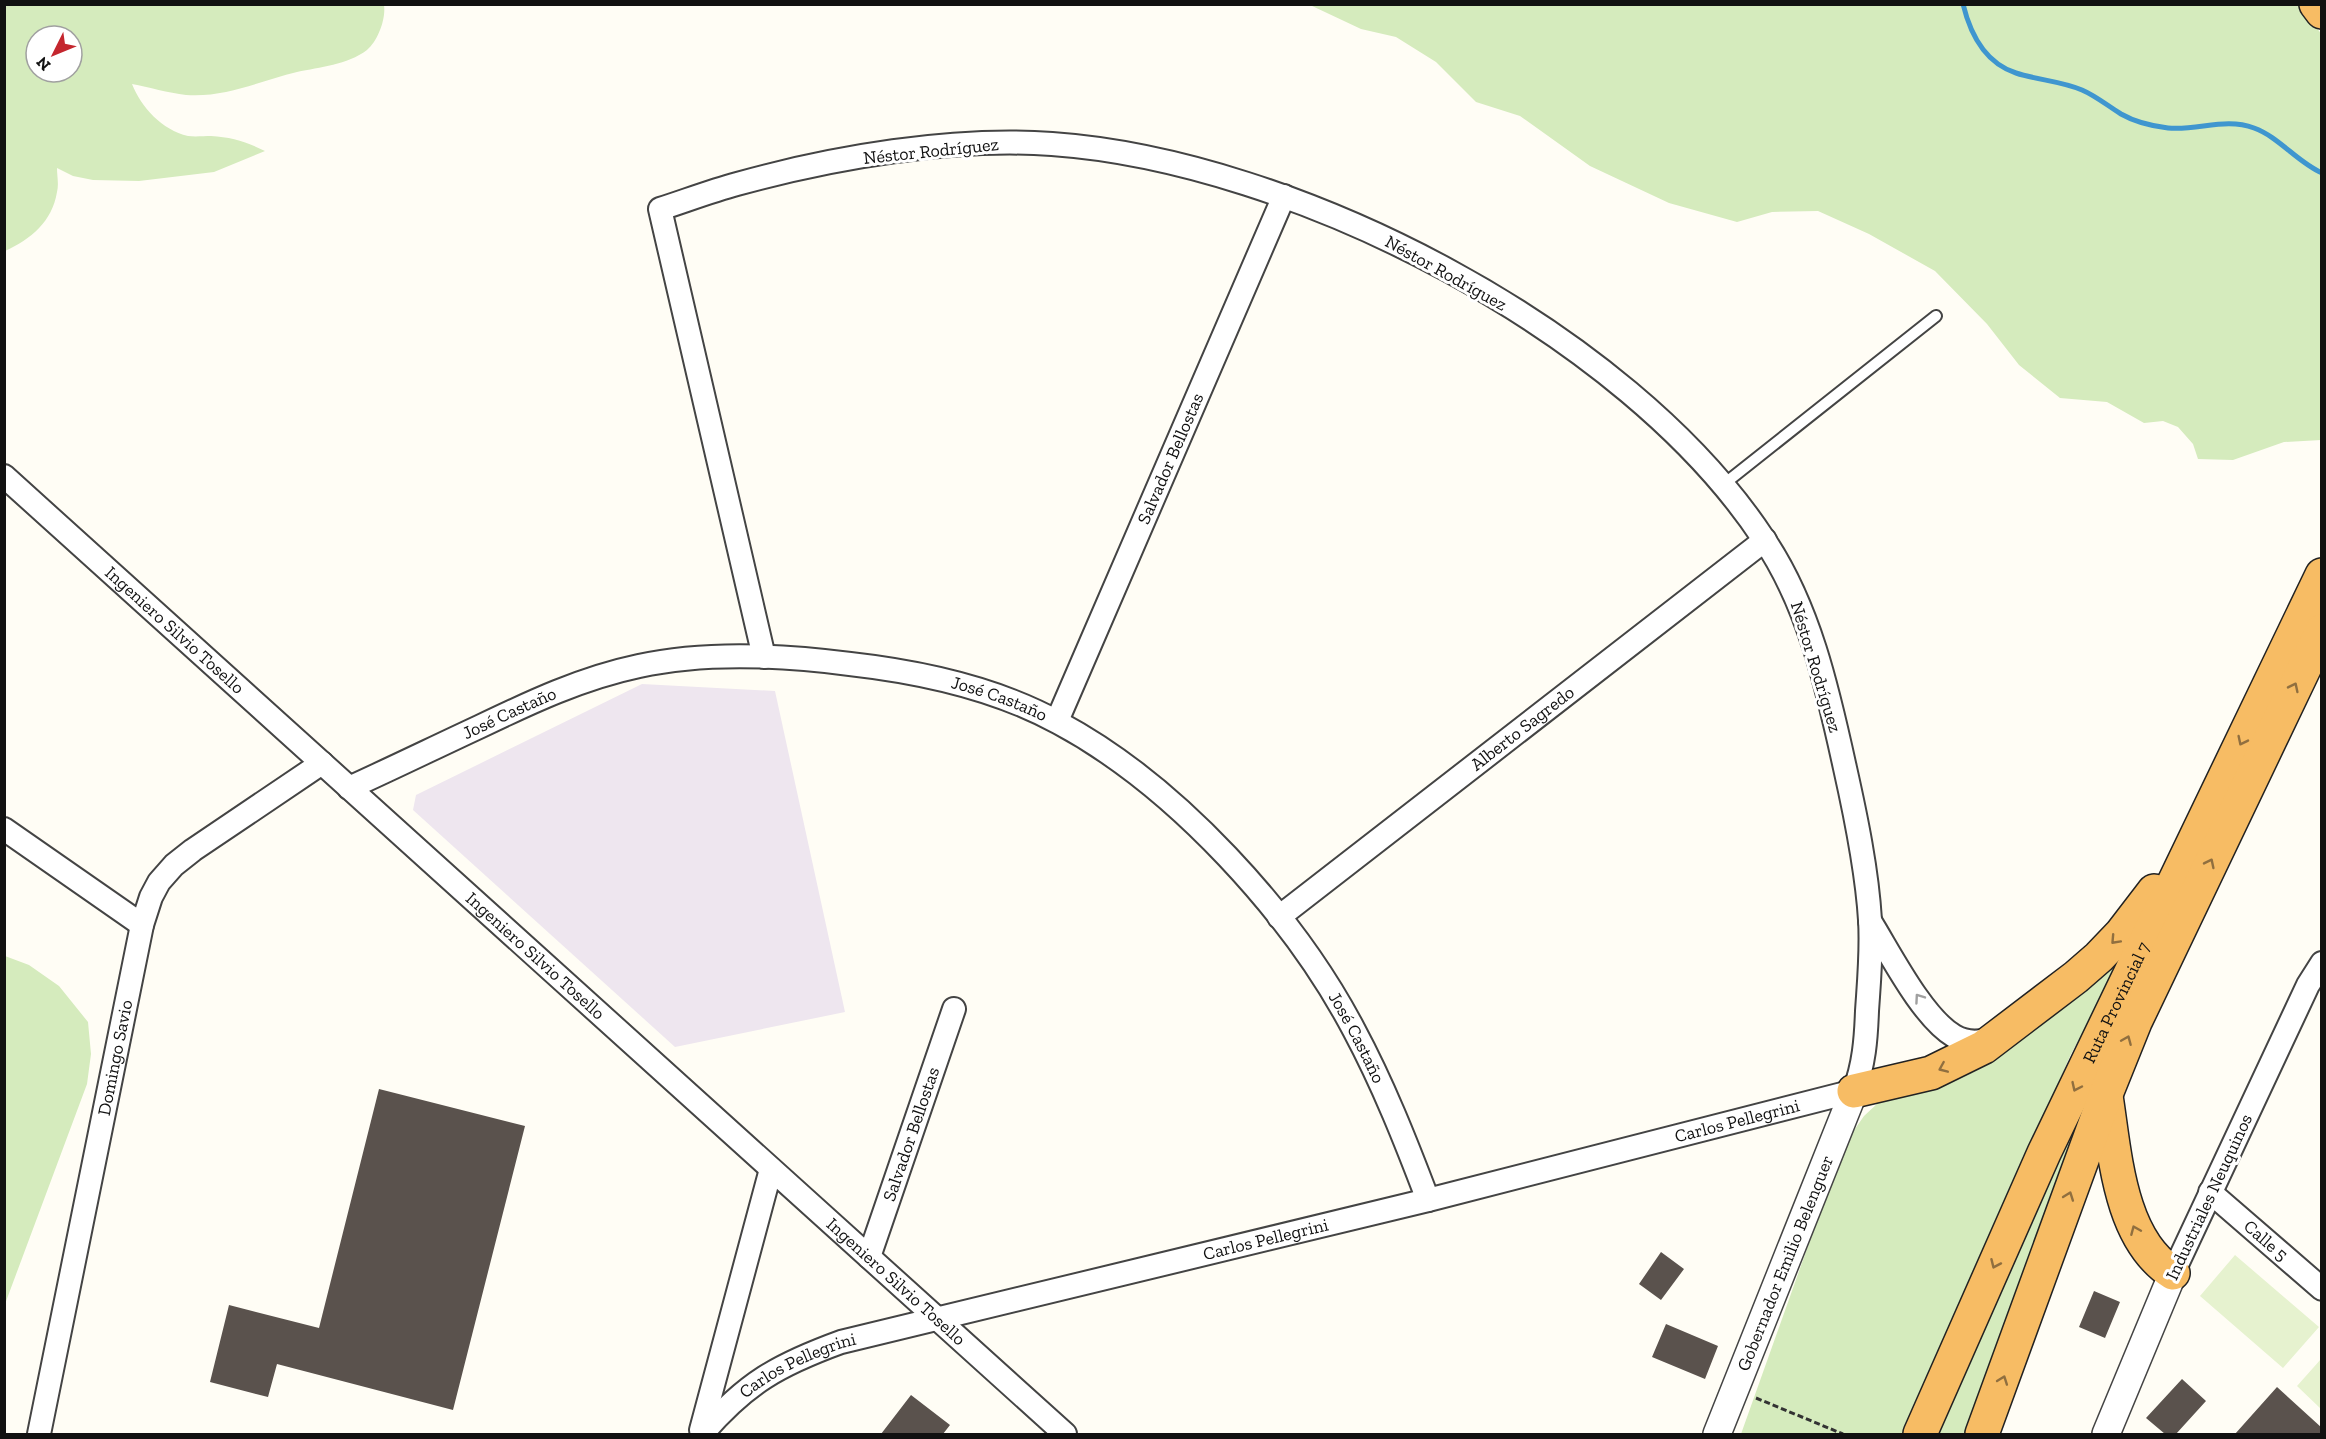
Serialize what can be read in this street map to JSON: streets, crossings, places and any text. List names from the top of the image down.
{
  "streets": {
    "highway": ["Ruta Provincial 7"],
    "street": [
      "Néstor Rodríguez",
      "Salvador Bellostas",
      "Ingeniero Silvio Tosello",
      "José Castaño",
      "Alberto Sagredo",
      "Domingo Savio",
      "Carlos Pellegrini",
      "Industriales Neuquinos",
      "Calle 5",
      "Gobernador Emilio Belenguer"
    ]
  },
  "crossings": [
    ["Néstor Rodríguez", "Salvador Bellostas"],
    ["Néstor Rodríguez", "José Castaño"],
    ["Néstor Rodríguez", "Alberto Sagredo"],
    ["Néstor Rodríguez", "Carlos Pellegrini"],
    ["Néstor Rodríguez", "Gobernador Emilio Belenguer"],
    ["Salvador Bellostas", "Ingeniero Silvio Tosello"],
    ["Salvador Bellostas", "José Castaño"],
    ["Ingeniero Silvio Tosello", "José Castaño"],
    ["Ingeniero Silvio Tosello", "Domingo Savio"],
    ["Ingeniero Silvio Tosello", "Carlos Pellegrini"],
    ["José Castaño", "Alberto Sagredo"],
    ["José Castaño", "Carlos Pellegrini"],
    ["Carlos Pellegrini", "Gobernador Emilio Belenguer"],
    ["Industriales Neuquinos", "Calle 5"]
  ],
  "north": "bottom left"
}
